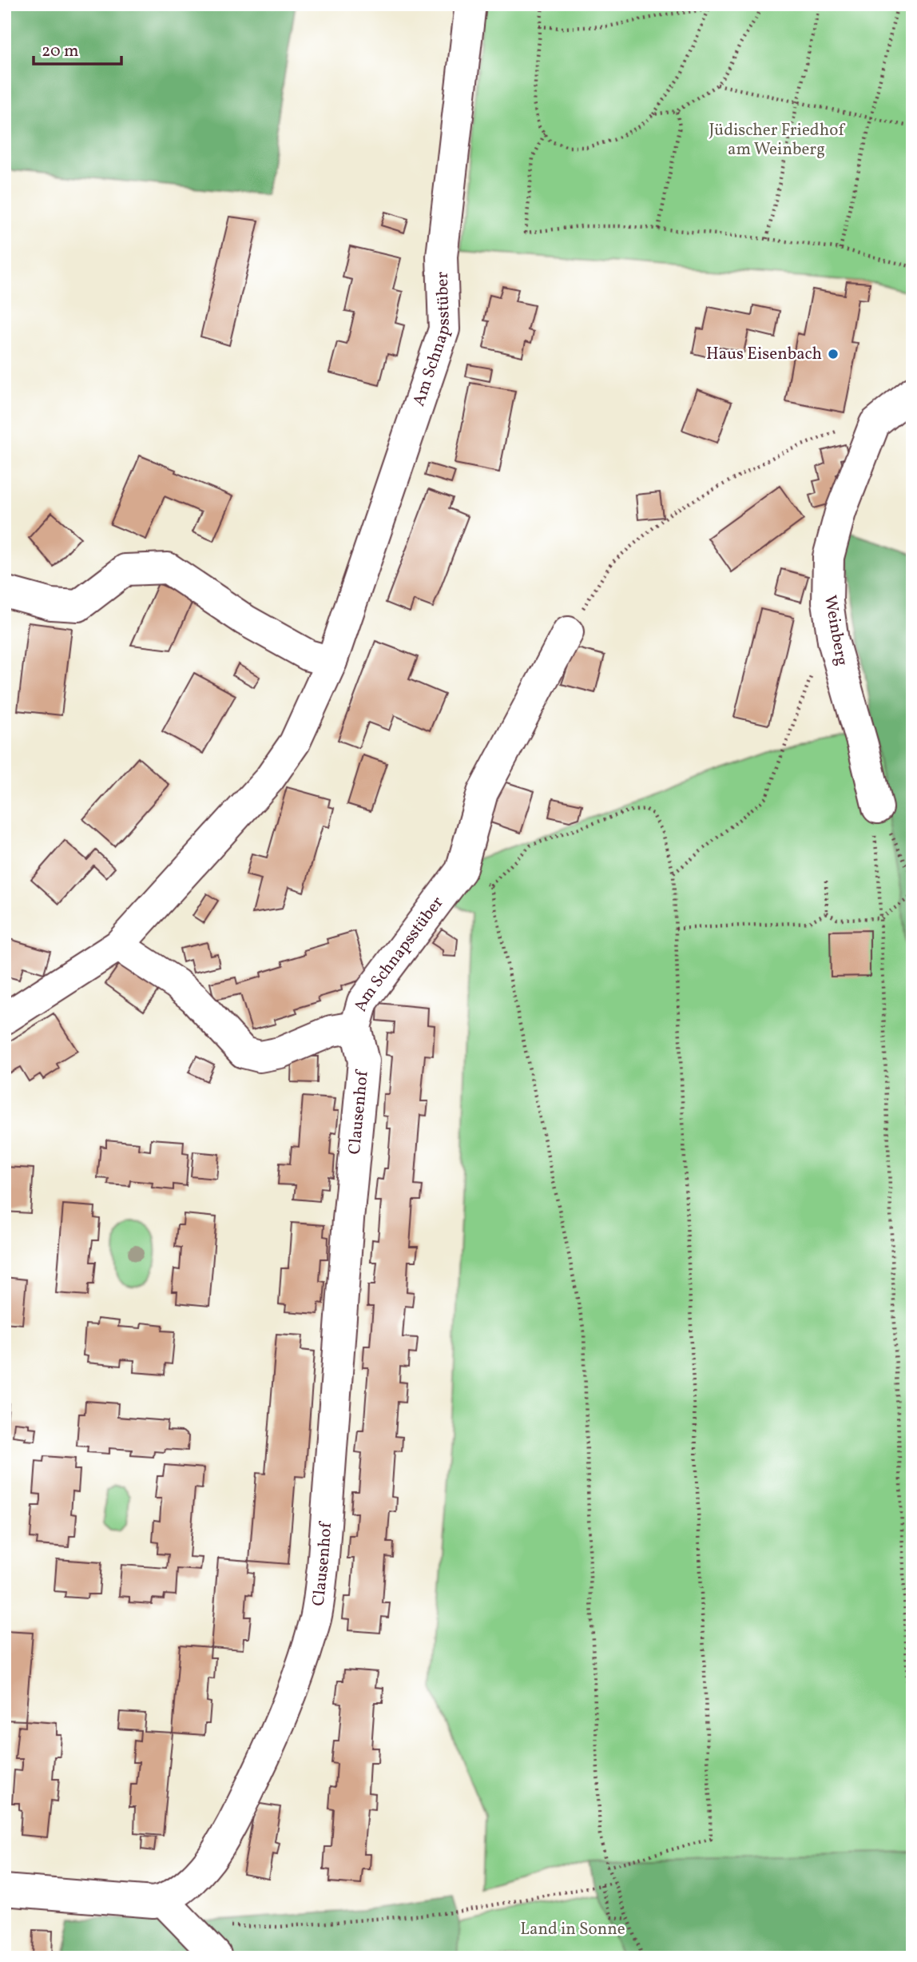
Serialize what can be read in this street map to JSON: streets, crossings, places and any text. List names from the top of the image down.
{
  "streets": {
    "street": ["Am Schnapsstüber", "Weinberg", "Clausenhof"]
  },
  "crossings": [
    ["Am Schnapsstüber", "Clausenhof"]
  ],
  "parks": ["Jüdischer Friedhof am Weinberg", "Land in Sonne"],
  "places": ["Haus Eisenbach"],
  "scale_bar": "20 m"
}
